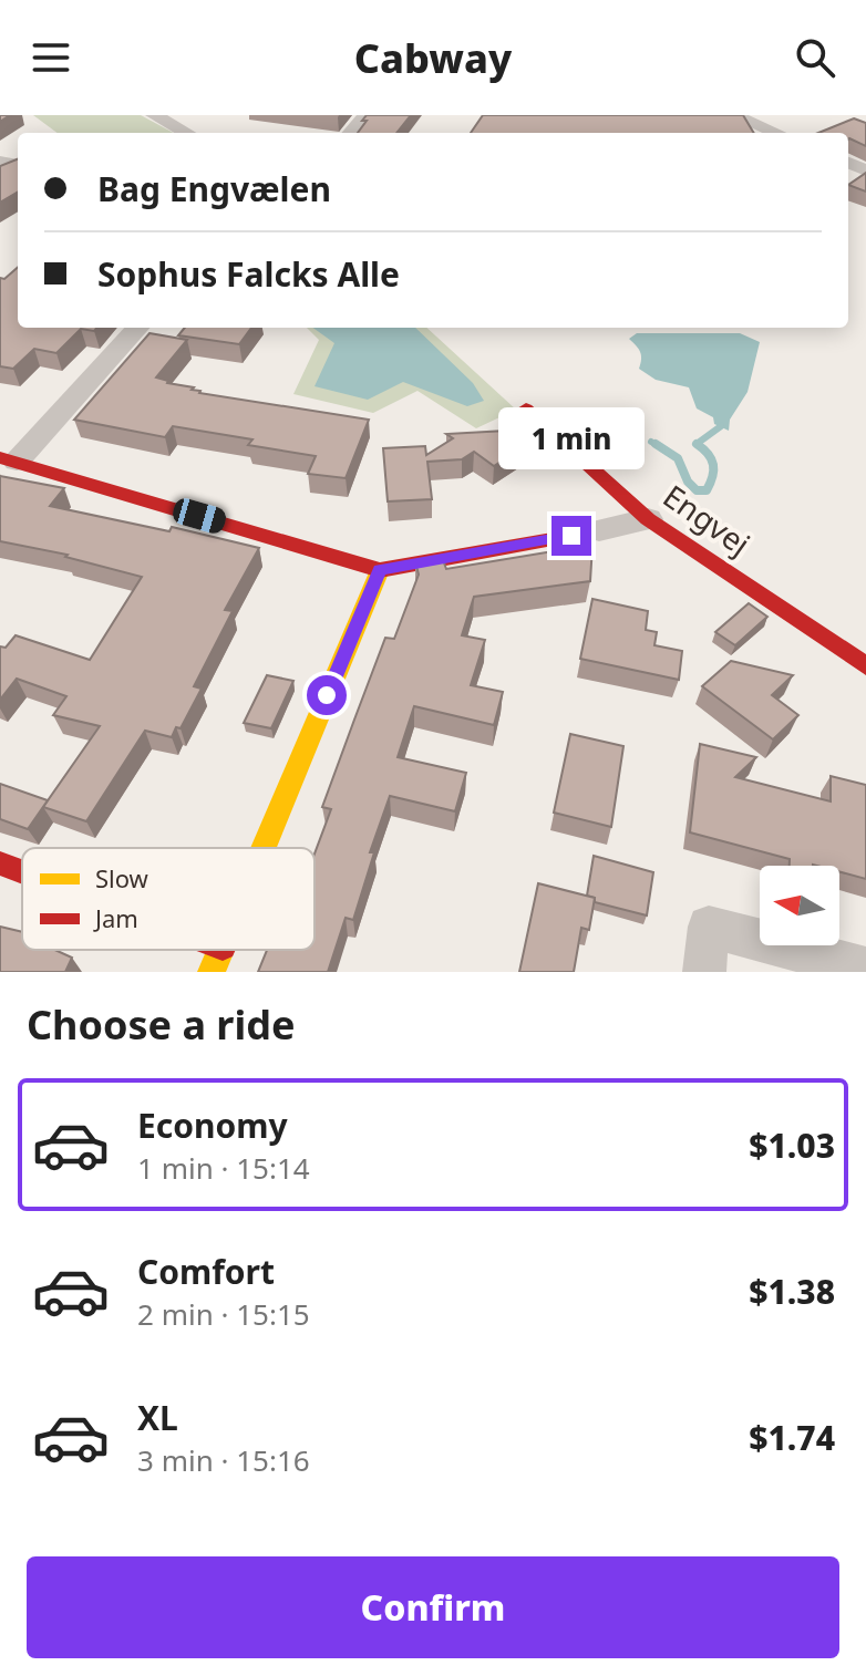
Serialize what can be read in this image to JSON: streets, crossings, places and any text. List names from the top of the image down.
{
  "streets": {
    "street": ["Engvej"]
  },
  "legend": ["Slow", "Jam"],
  "north": "left",
  "page": {
    "header": "Cabway",
    "banner": ["Bag Engvælen", "Sophus Falcks Alle"],
    "bubble": "1 min",
    "heading": "Choose a ride",
    "list": [
      {
        "name": "Economy",
        "note": "1 min · 15:14",
        "value": "$1.03"
      },
      {
        "name": "Comfort",
        "note": "2 min · 15:15",
        "value": "$1.38"
      },
      {
        "name": "XL",
        "note": "3 min · 15:16",
        "value": "$1.74"
      }
    ],
    "buttons": "Confirm"
  }
}
